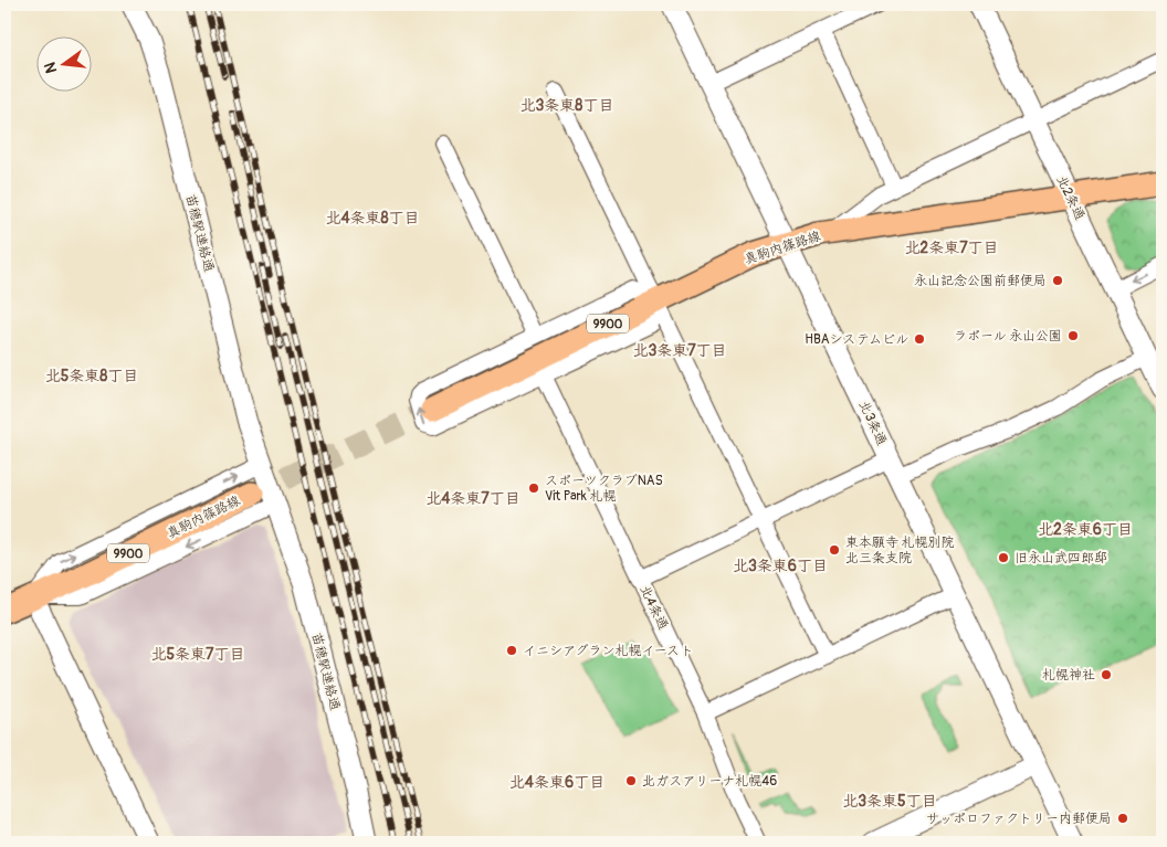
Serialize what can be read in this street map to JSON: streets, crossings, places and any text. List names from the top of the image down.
{
  "streets": {
    "main road": ["真駒内篠路線", "9900"],
    "street": [
      "北2条通",
      "苗穂駅連絡通",
      "北3条通",
      "北4条通"
    ]
  },
  "crossings": [
    ["北2条通", "真駒内篠路線"],
    ["真駒内篠路線", "北3条通"]
  ],
  "districts": [
    "北3条東8丁目",
    "北4条東8丁目",
    "北2条東7丁目",
    "北3条東7丁目",
    "北5条東8丁目",
    "北4条東7丁目",
    "北2条東6丁目",
    "北3条東6丁目",
    "北5条東7丁目",
    "北4条東6丁目",
    "北3条東5丁目"
  ],
  "places": [
    "永山記念公園前郵便局",
    "ラポール 永山公園",
    "HBAシステムビル",
    "スポーツクラブNAS Vit Park 札幌",
    "東本願寺 札幌別院 北三条支院",
    "旧永山武四郎邸",
    "イニシアグラン札幌イースト",
    "札幌神社",
    "北ガスアリーナ札幌46",
    "サッポロファクトリー内郵便局"
  ],
  "north": "left"
}
